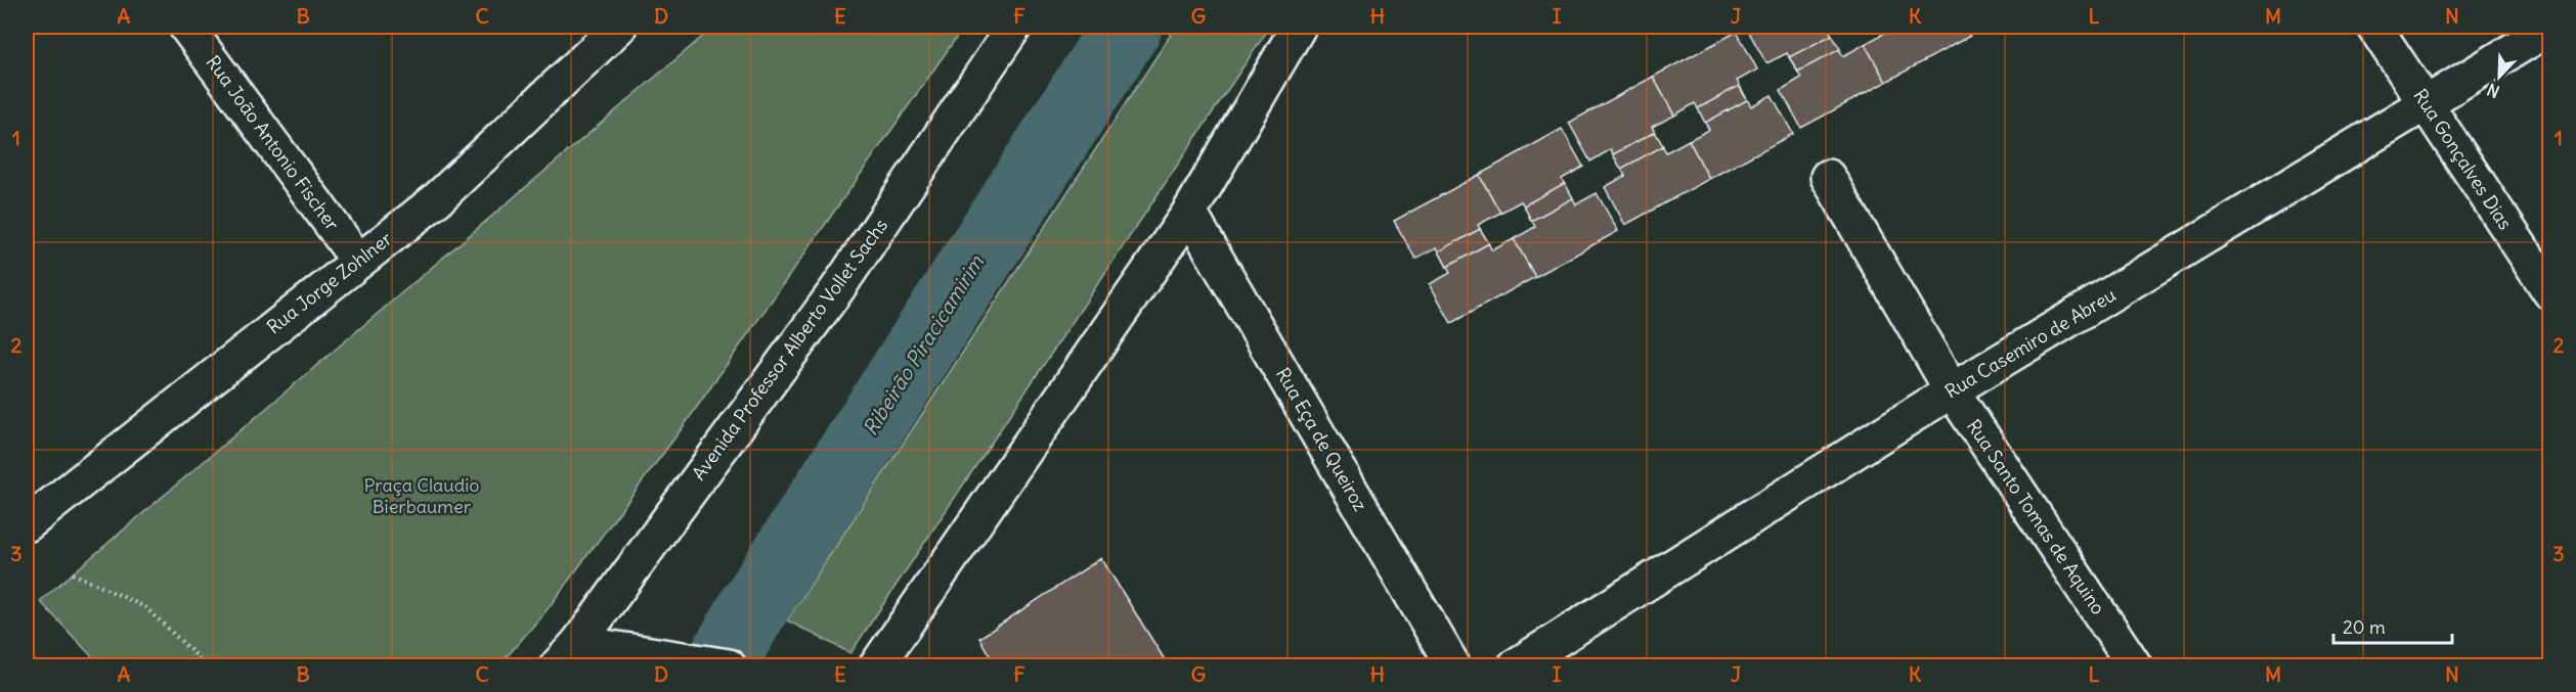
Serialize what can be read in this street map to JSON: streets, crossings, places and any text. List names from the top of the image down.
{
  "streets": {
    "street": [
      "Rua João Antonio Fischer",
      "Rua Gonçalves Dias",
      "Rua Jorge Zohlner",
      "Rua Casemiro de Abreu",
      "Avenida Professor Alberto Vollet Sachs",
      "Rua Eça de Queiroz",
      "Rua Santo Tomas de Aquino"
    ]
  },
  "crossings": [
    ["Rua João Antonio Fischer", "Rua Jorge Zohlner"],
    ["Rua Gonçalves Dias", "Rua Casemiro de Abreu"],
    ["Rua Casemiro de Abreu", "Rua Santo Tomas de Aquino"]
  ],
  "water": ["Ribeirão Piracicamirim"],
  "parks": ["Praça Claudio Bierbaumer"],
  "scale_bar": "20 m",
  "north": "bottom left",
  "grid": {
    "columns": [
      "A",
      "B",
      "C",
      "D",
      "E",
      "F",
      "G",
      "H",
      "I",
      "J",
      "K",
      "L",
      "M",
      "N"
    ],
    "rows": ["1", "2", "3"]
  }
}
